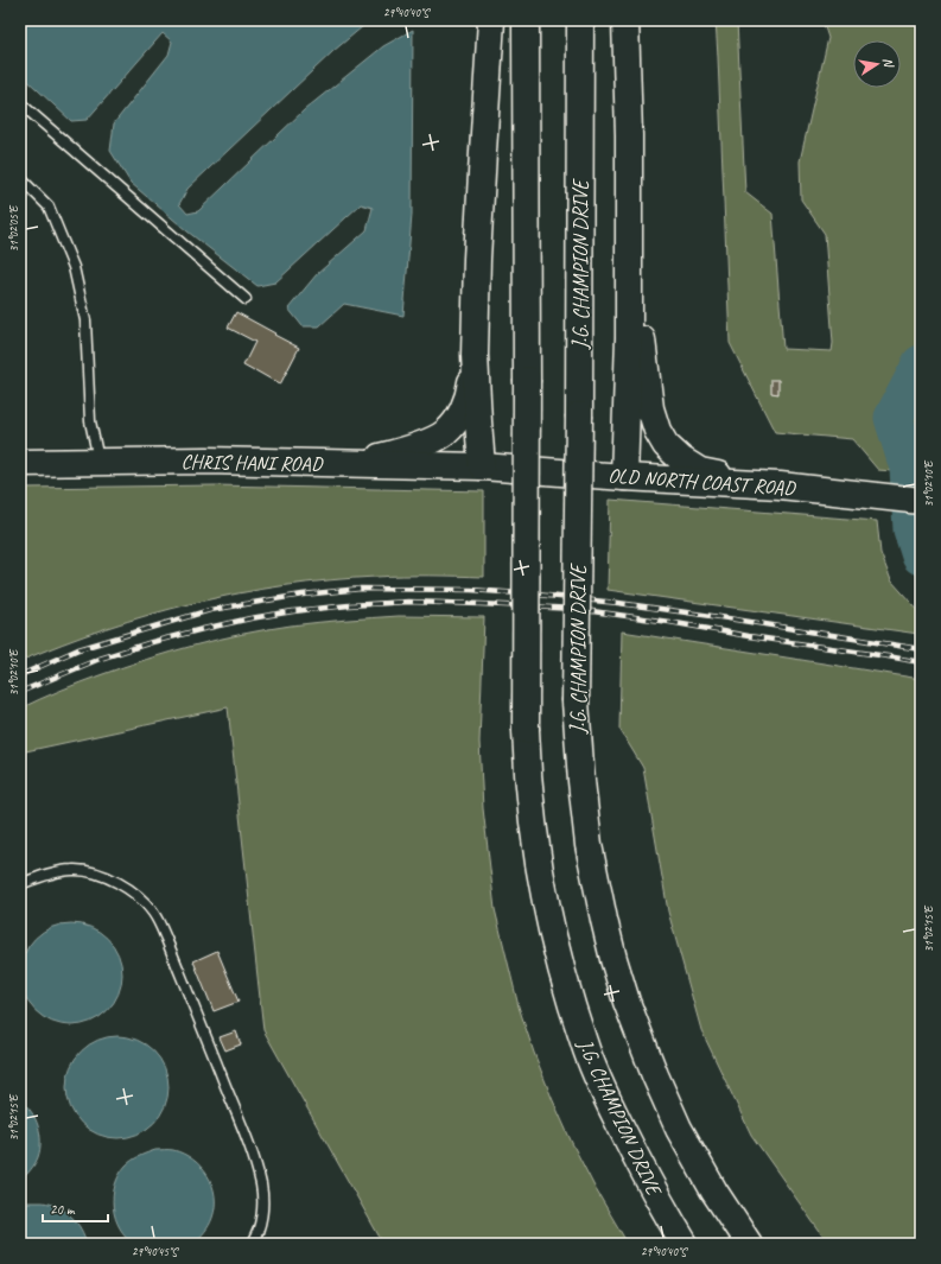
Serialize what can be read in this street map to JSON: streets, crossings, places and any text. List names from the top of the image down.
{
  "streets": {
    "street": ["J.G. CHAMPION DRIVE", "CHRIS HANI ROAD", "OLD NORTH COAST ROAD"]
  },
  "crossings": [
    ["CHRIS HANI ROAD", "OLD NORTH COAST ROAD"]
  ],
  "scale_bar": "20 m",
  "north": "right",
  "coordinates": [
    "29°40'40\"S",
    "31°02'05\"E",
    "31°02'10\"E",
    "31°02'15\"E",
    "29°40'45\"S"
  ]
}
